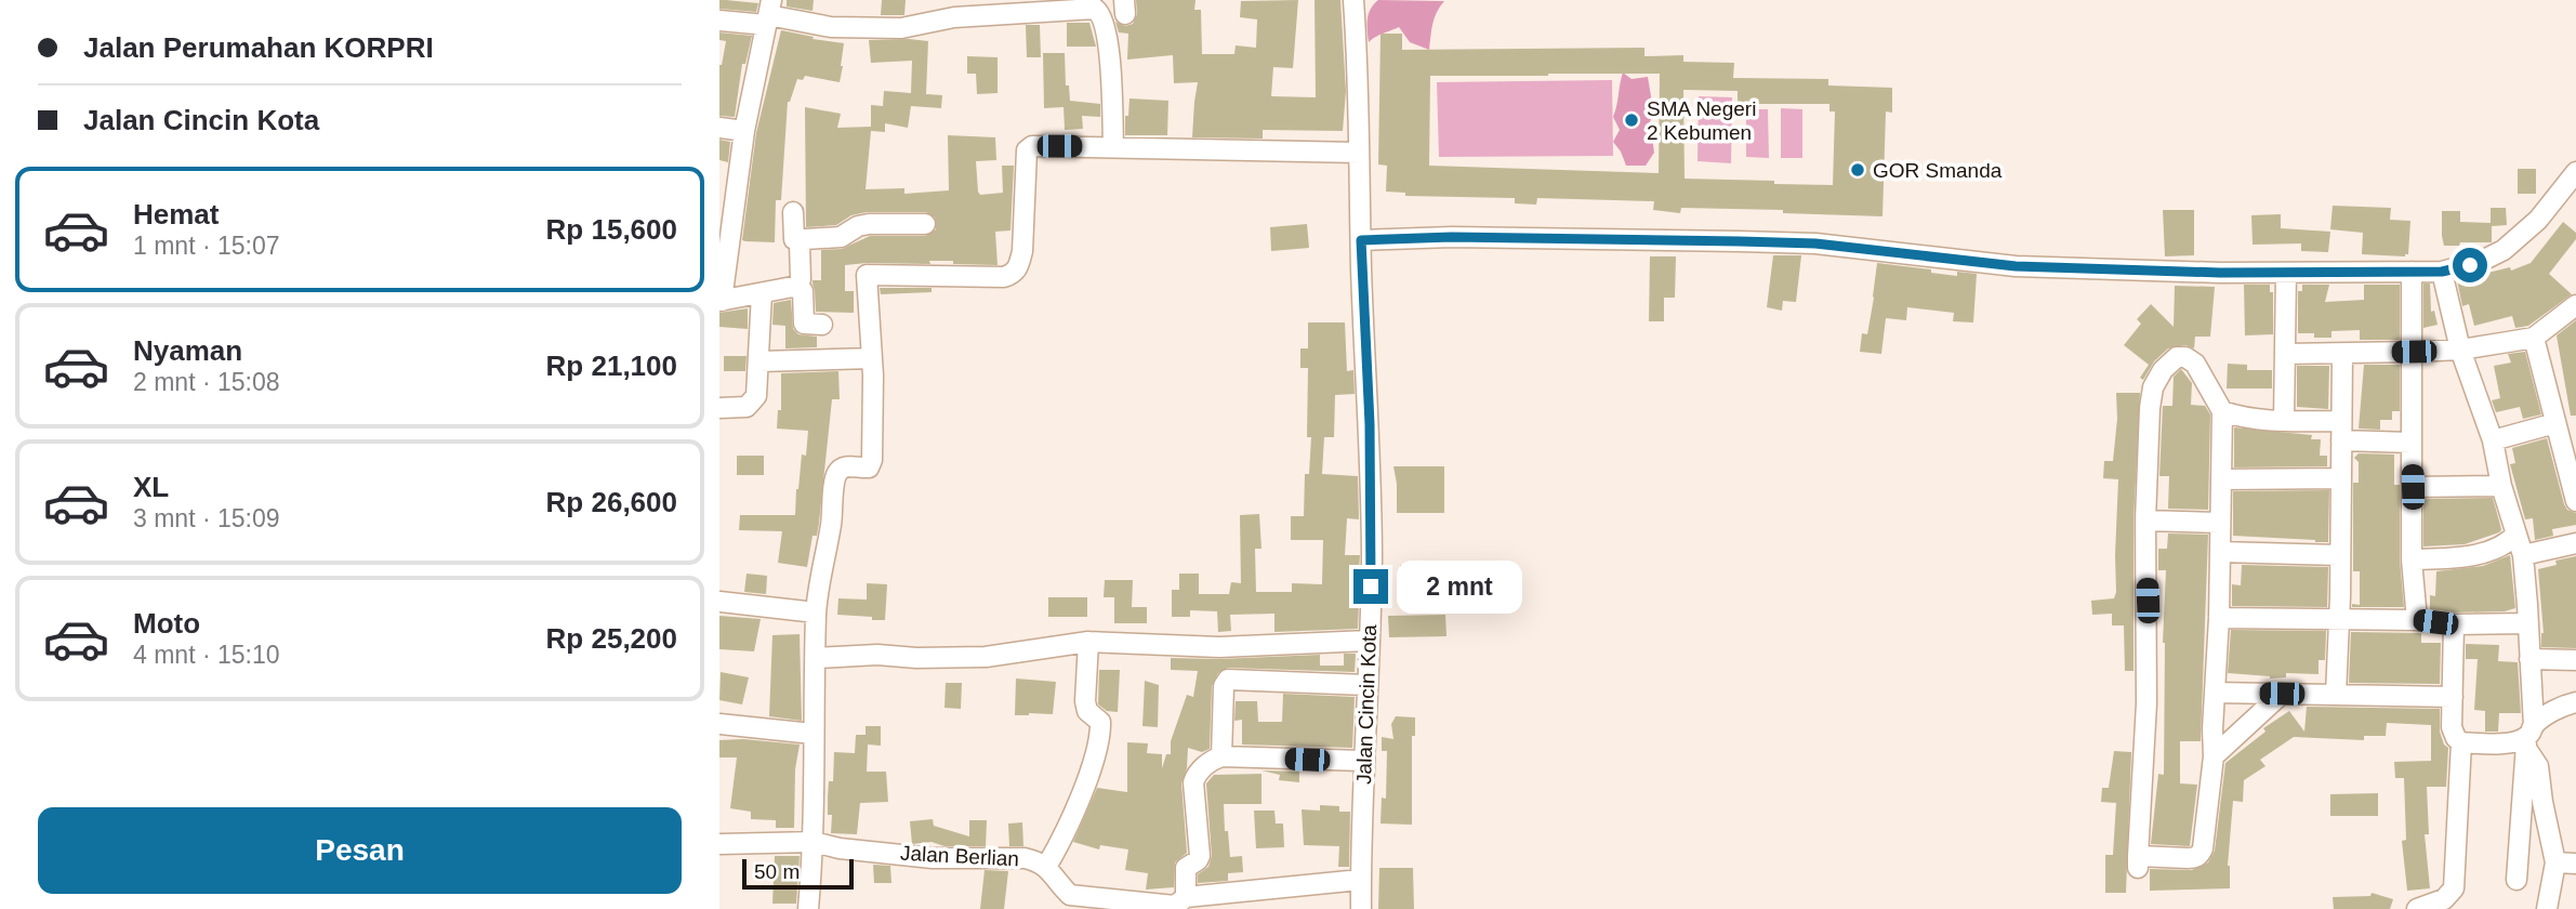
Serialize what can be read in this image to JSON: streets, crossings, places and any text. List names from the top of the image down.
{
  "streets": {
    "street": ["Jalan Cincin Kota", "Jalan Berlian"]
  },
  "crossings": [
    ["Jalan Cincin Kota", "Jalan Berlian"]
  ],
  "places": ["SMA Negeri 2 Kebumen", "GOR Smanda"],
  "scale_bar": "50 m",
  "page": {
    "banner": ["Jalan Perumahan KORPRI", "Jalan Cincin Kota"],
    "list": [
      {
        "name": "Hemat",
        "note": "1 mnt · 15:07",
        "value": "Rp 15,600"
      },
      {
        "name": "Nyaman",
        "note": "2 mnt · 15:08",
        "value": "Rp 21,100"
      },
      {
        "name": "XL",
        "note": "3 mnt · 15:09",
        "value": "Rp 26,600"
      },
      {
        "name": "Moto",
        "note": "4 mnt · 15:10",
        "value": "Rp 25,200"
      }
    ],
    "bubble": "2 mnt",
    "buttons": "Pesan",
    "scale": "50 m"
  }
}
